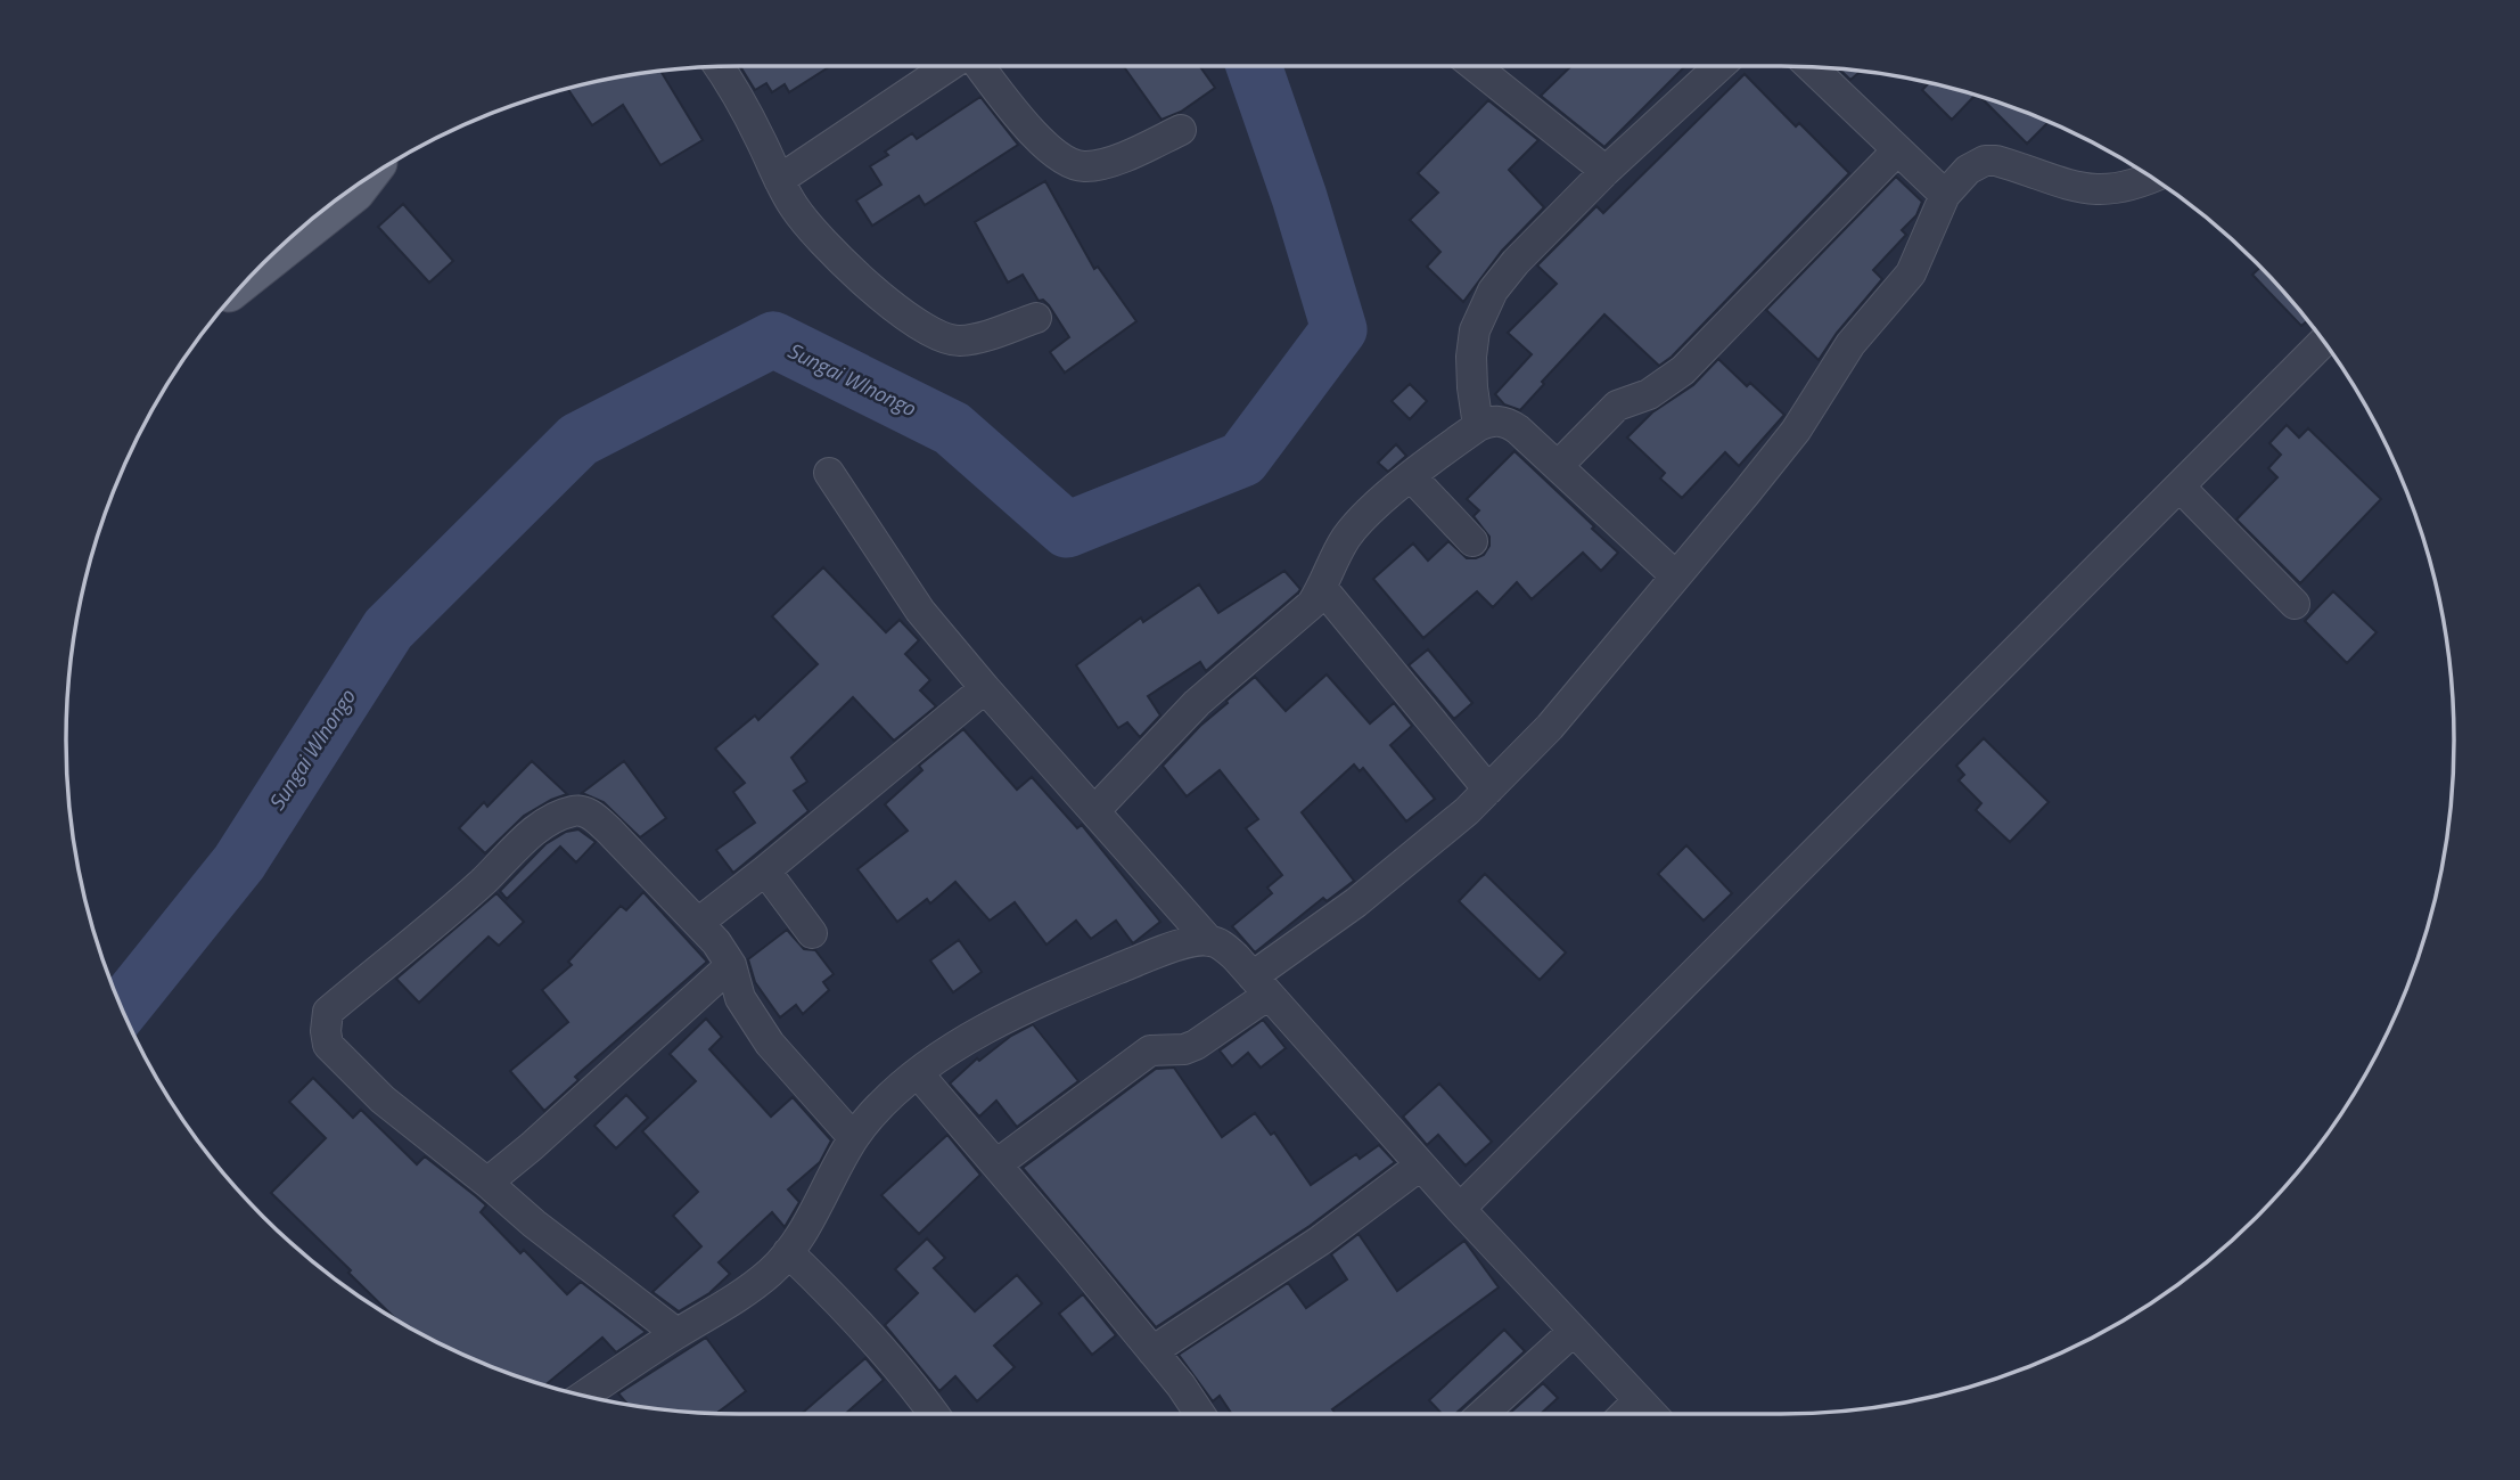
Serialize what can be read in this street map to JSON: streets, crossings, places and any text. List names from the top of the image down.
{
  "water": ["Sungai WInongo"]
}
